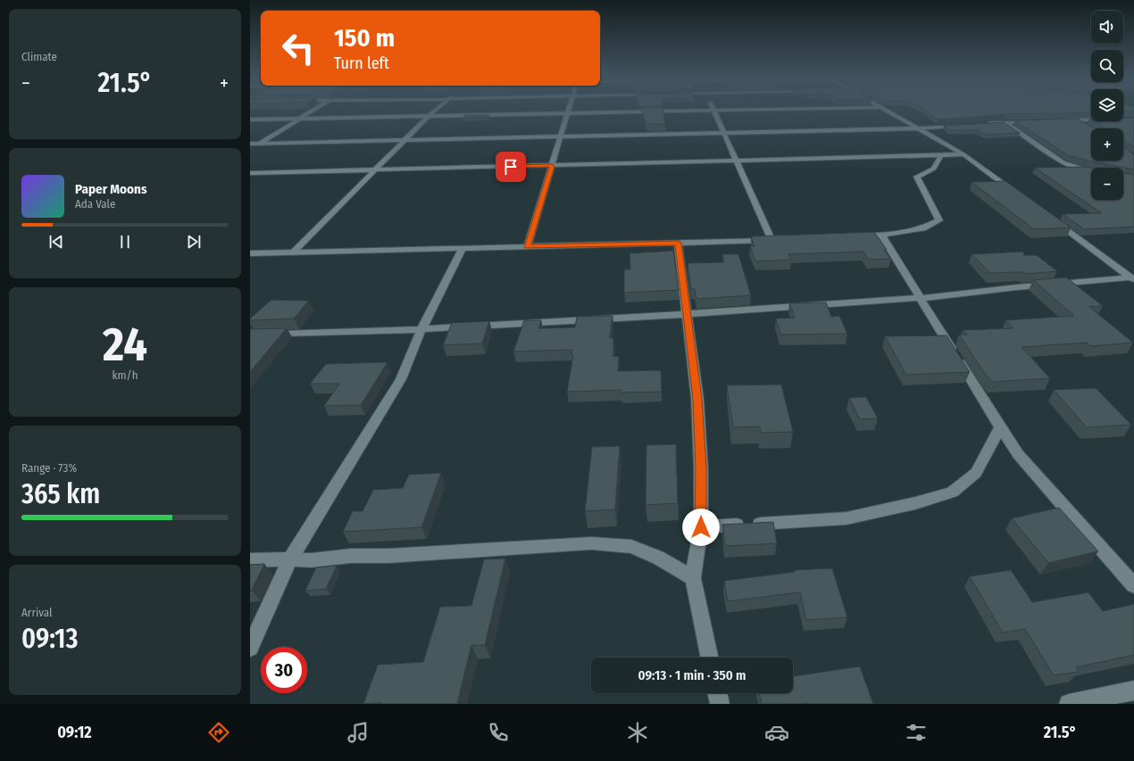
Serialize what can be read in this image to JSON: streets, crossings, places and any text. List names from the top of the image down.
{
  "page": {
    "tile": [
      "Climate",
      ["24", "km/h"],
      ["Range · 73%", "365 km"],
      ["Arrival", "09:13"]
    ],
    "map_buttons": ["+", "−"],
    "turn": ["150 m", "Turn left"],
    "heat": ["−", "21.5°", "+"],
    "song": ["Paper Moons", "Ada Vale"],
    "limit": "30",
    "trip": "09:13 · 1 min · 350 m",
    "tabs": ["09:12", "21.5°"]
  }
}
